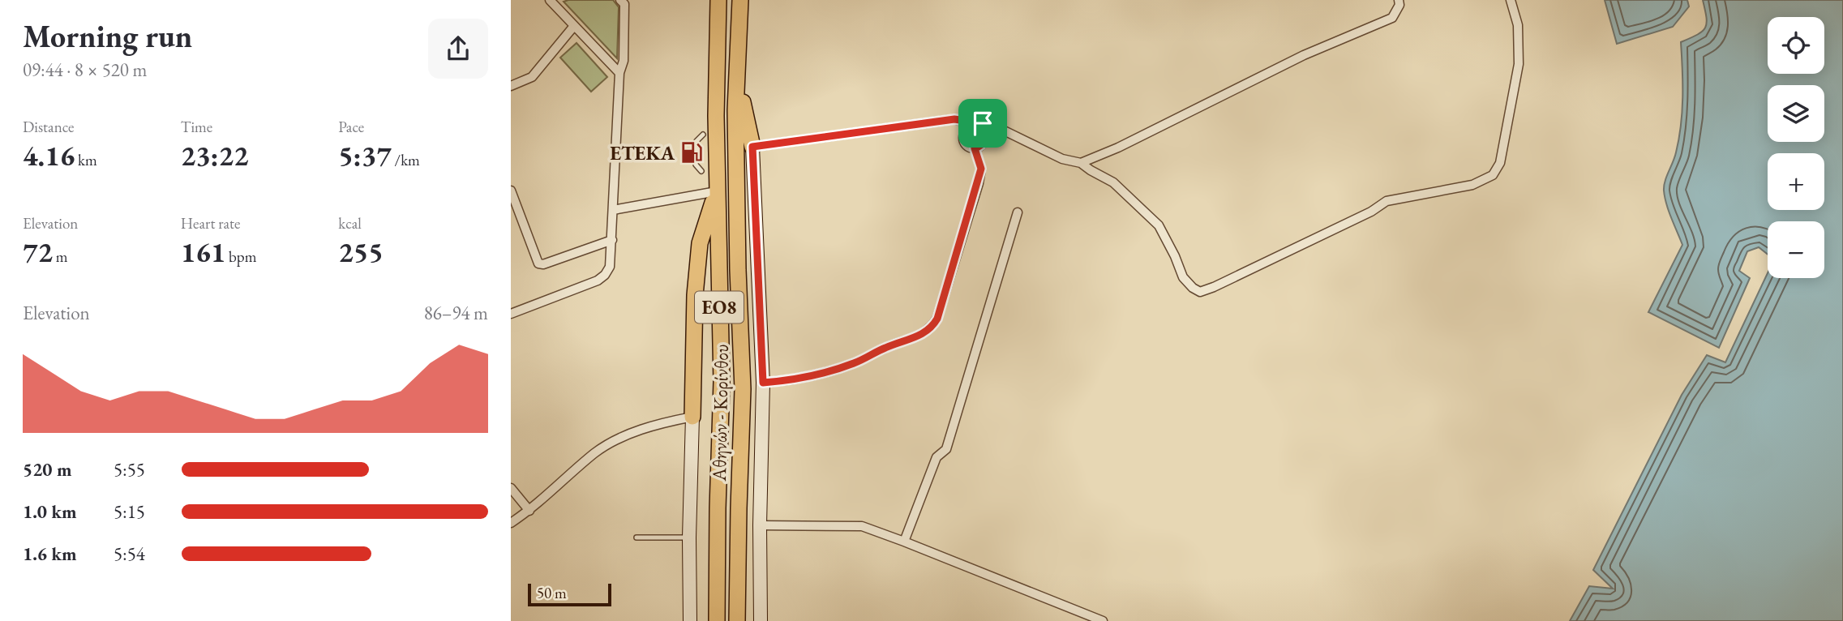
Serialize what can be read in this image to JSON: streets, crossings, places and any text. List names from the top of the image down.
{
  "streets": {
    "highway": ["ΕΟ8", "Αθηνών - Κορίνθου"]
  },
  "places": {
    "fuel station": ["ΕΤΕΚΑ"]
  },
  "scale_bar": "50 m",
  "page": {
    "heading": ["Morning run", "09:44 · 8 × 520 m"],
    "map_buttons": ["+", "−"],
    "stats": [
      ["Distance", "4.16 km"],
      ["Time", "23:22"],
      ["Pace", "5:37 /km"],
      ["Elevation", "72 m"],
      ["Heart rate", "161 bpm"],
      ["kcal", "255"]
    ],
    "chart": ["Elevation", "86–94 m"],
    "list": [
      {
        "name": "520 m",
        "note": "5:55"
      },
      {
        "name": "1.0 km",
        "note": "5:15"
      },
      {
        "name": "1.6 km",
        "note": "5:54"
      }
    ],
    "scale": "50 m"
  }
}
